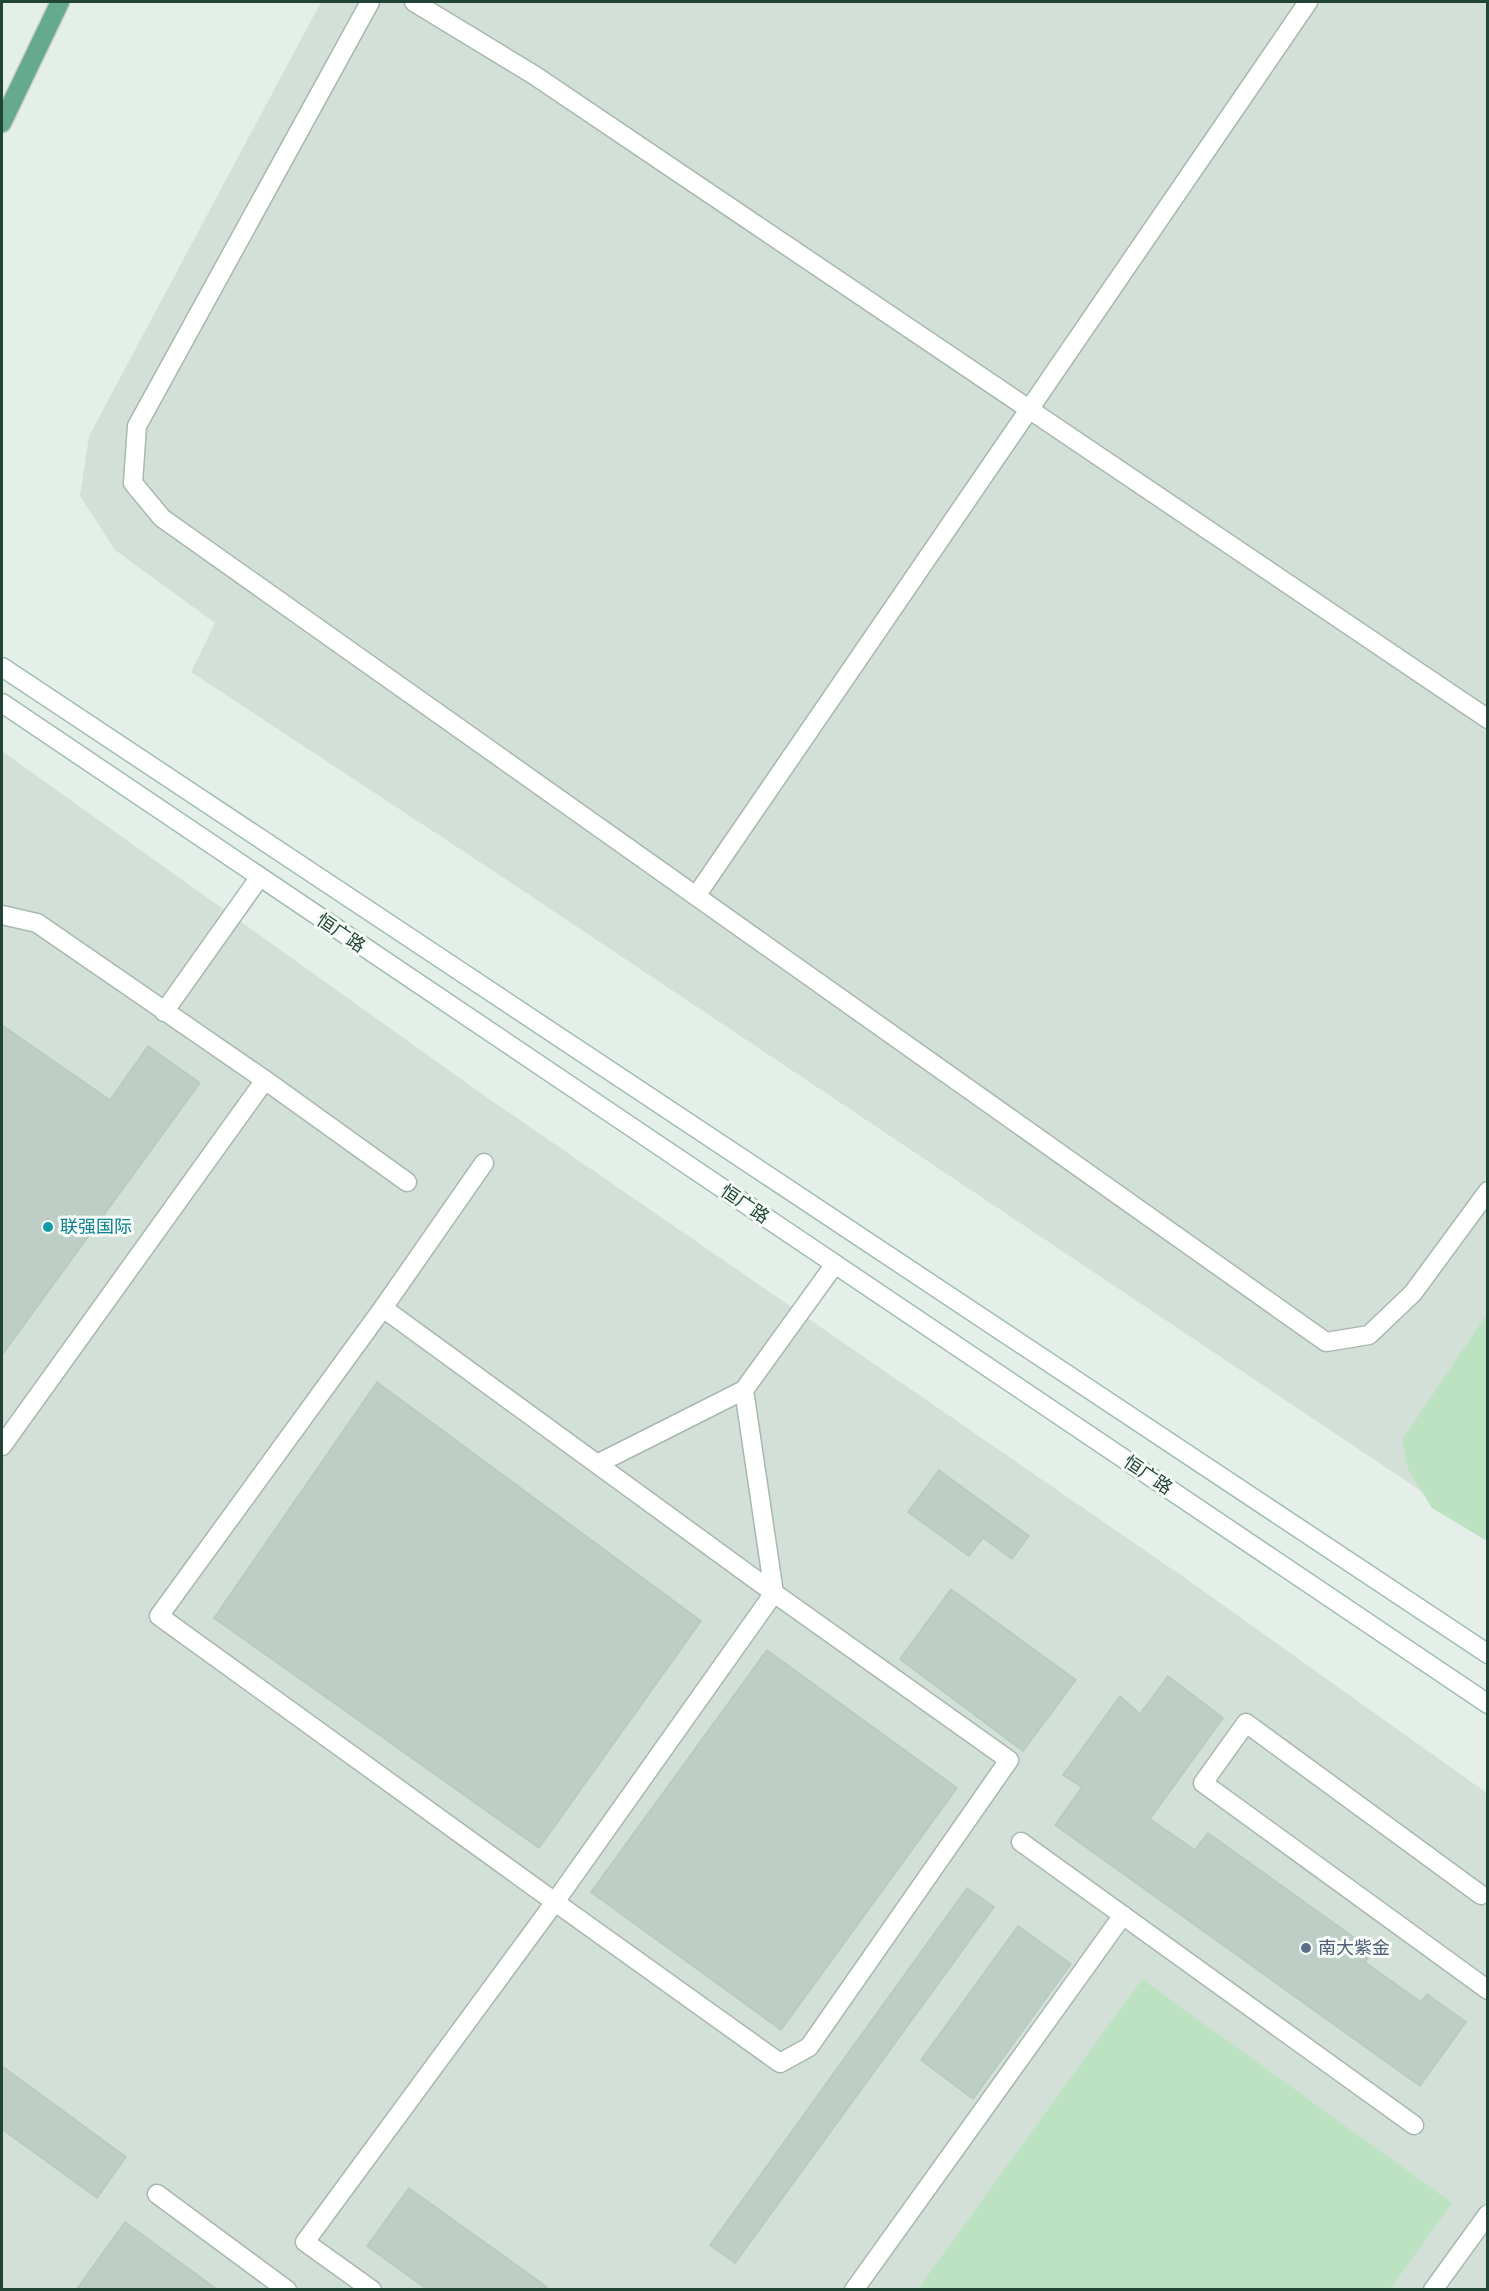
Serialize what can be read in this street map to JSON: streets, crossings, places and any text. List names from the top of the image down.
{
  "streets": {
    "street": ["恒广路"]
  },
  "places": ["联强国际", "南大紫金"]
}
